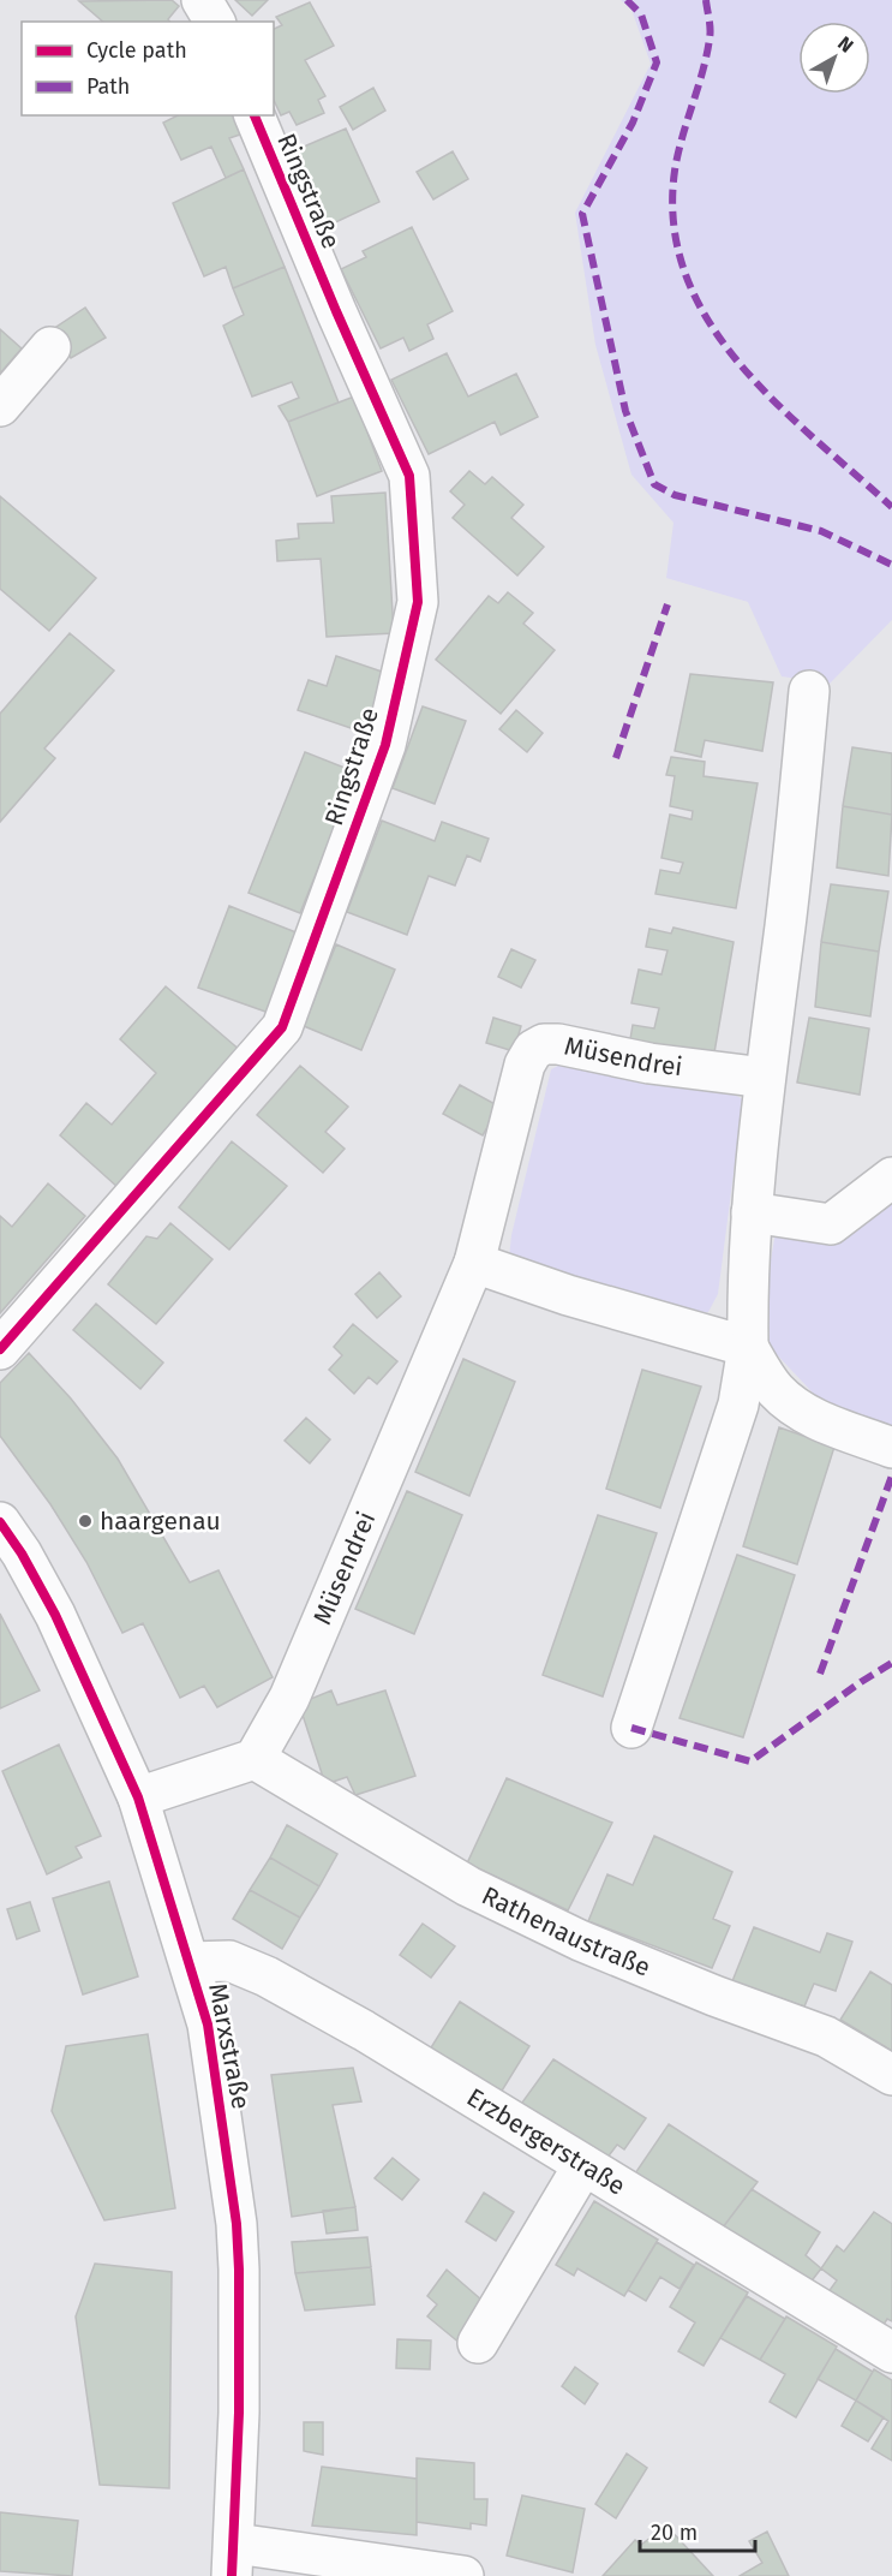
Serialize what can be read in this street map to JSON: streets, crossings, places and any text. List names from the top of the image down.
{
  "streets": {
    "street": [
      "Ringstraße",
      "Müsendrei",
      "Rathenaustraße",
      "Marxstraße",
      "Erzbergerstraße"
    ]
  },
  "crossings": [
    ["Müsendrei", "Rathenaustraße"],
    ["Marxstraße", "Erzbergerstraße"]
  ],
  "places": ["haargenau"],
  "legend": ["Cycle path", "Path"],
  "scale_bar": "20 m",
  "north": "top right"
}
